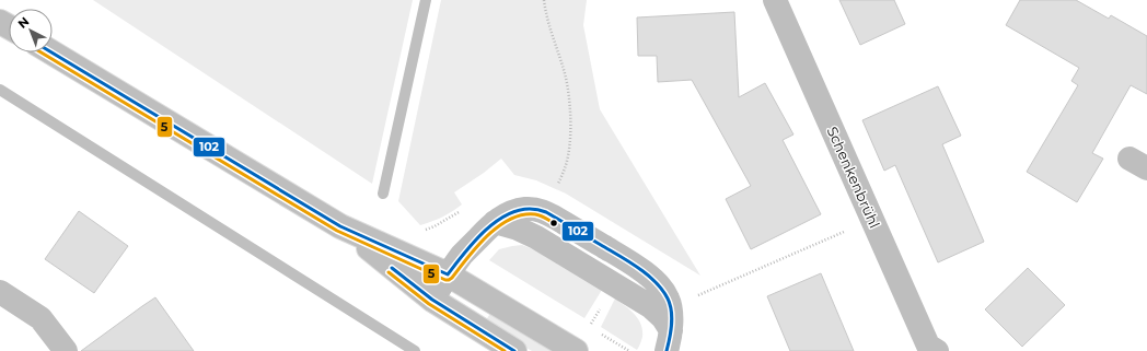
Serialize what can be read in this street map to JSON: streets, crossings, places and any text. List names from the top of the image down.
{
  "streets": {
    "main road": ["Schenkenbrühl"]
  },
  "lines": ["transit line 102", "transit line 5"],
  "north": "top left"
}
